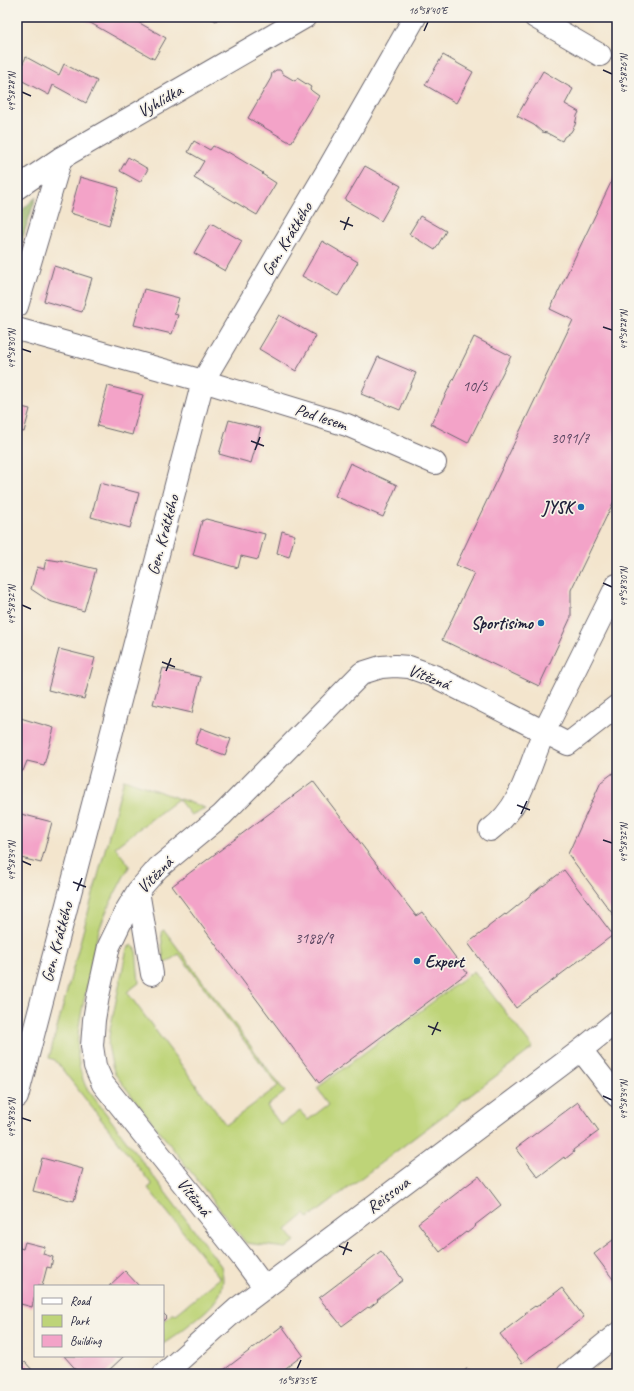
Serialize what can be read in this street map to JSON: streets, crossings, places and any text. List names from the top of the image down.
{
  "streets": {
    "street": [
      "Vyhlídka",
      "Gen. Krátkého",
      "Pod lesem",
      "Vítězná",
      "Reissova"
    ]
  },
  "crossings": [
    ["Gen. Krátkého", "Pod lesem"],
    ["Vítězná", "Reissova"]
  ],
  "places": ["JYSK", "Sportisimo", "Expert"],
  "house_numbers": ["10/5", "3091/7", "3188/9"],
  "legend": ["Road", "Park", "Building"],
  "coordinates": [
    "16°58'40\"E",
    "49°58'26\"N",
    "49°58'28\"N",
    "49°58'30\"N",
    "49°58'32\"N",
    "49°58'34\"N",
    "49°58'36\"N",
    "16°58'35\"E"
  ]
}
